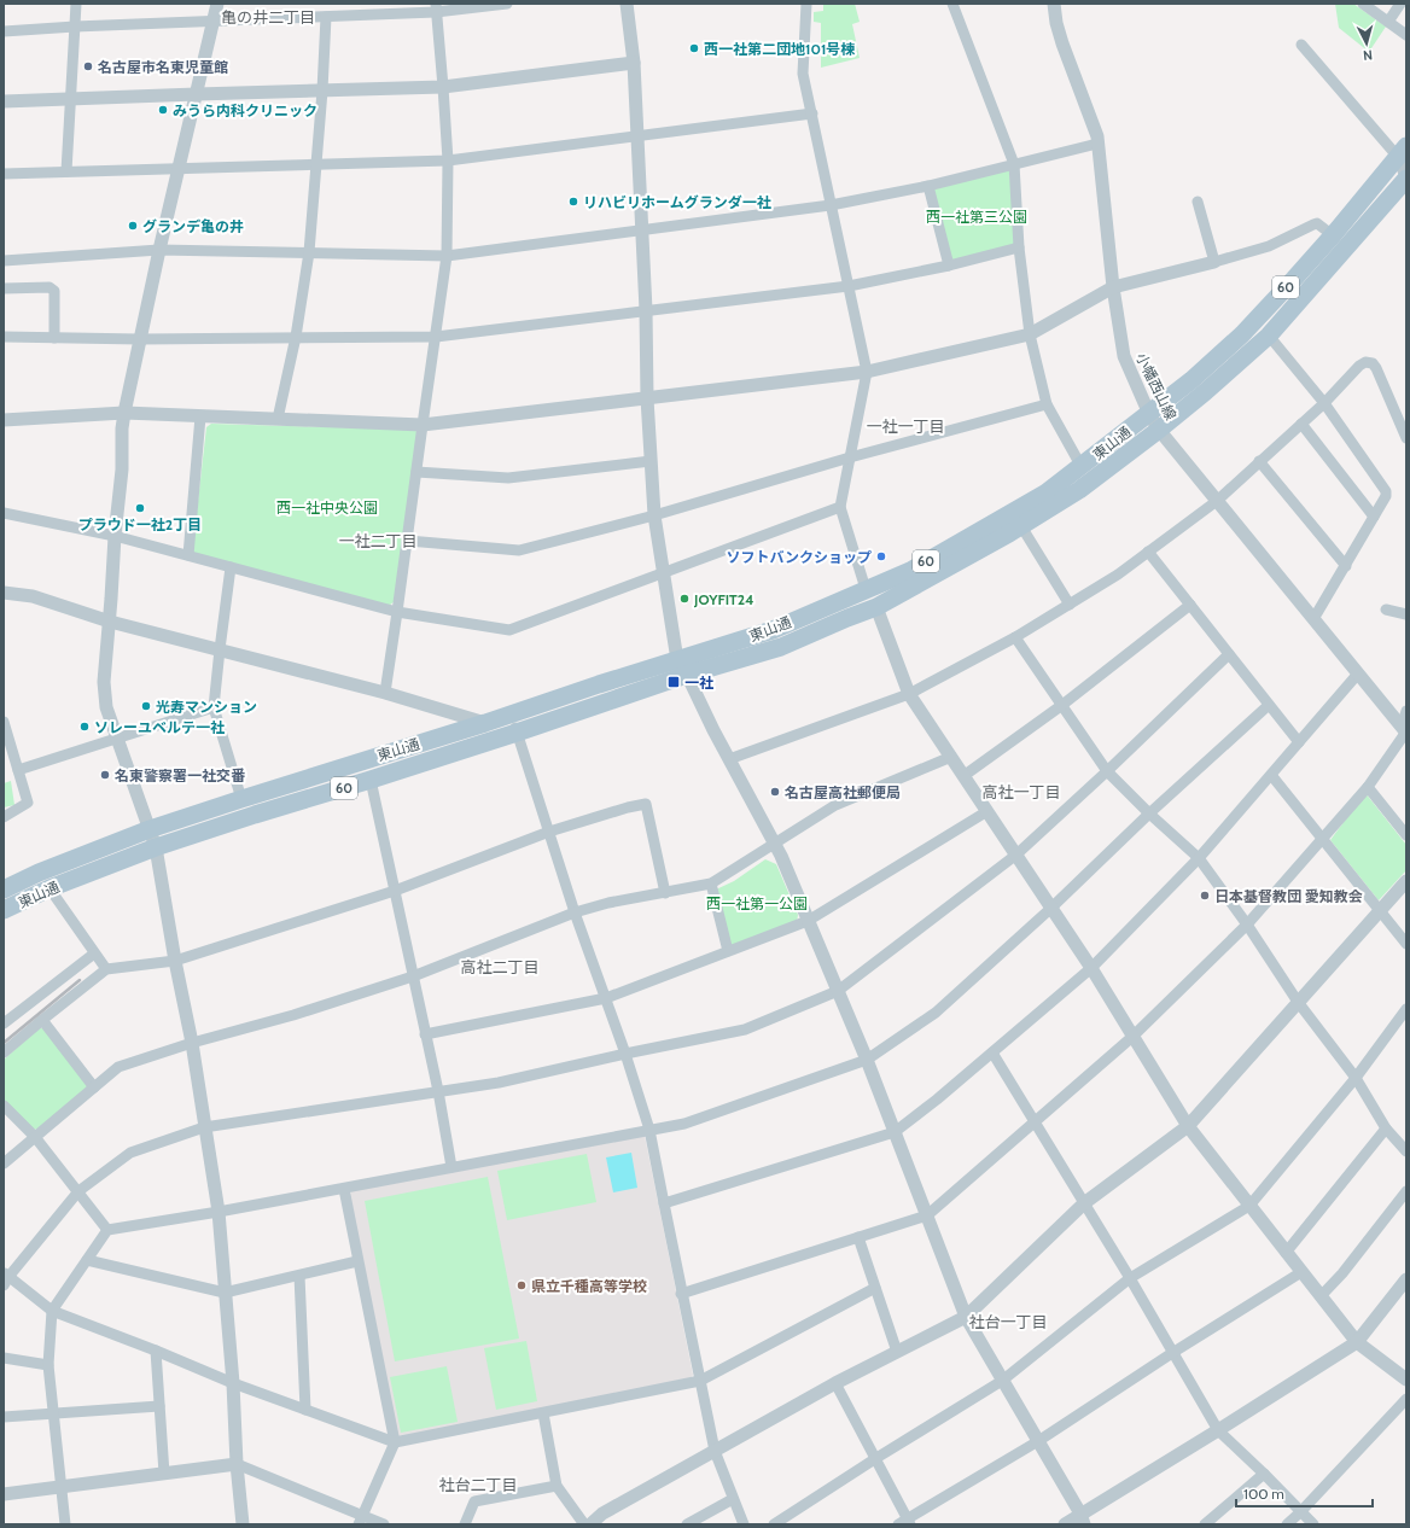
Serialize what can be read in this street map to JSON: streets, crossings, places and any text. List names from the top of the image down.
{
  "streets": {
    "main road": ["60", "東山通"],
    "street": ["小幡西山線"]
  },
  "crossings": [
    ["小幡西山線", "東山通"]
  ],
  "districts": [
    "亀の井二丁目",
    "一社一丁目",
    "一社二丁目",
    "高社一丁目",
    "高社二丁目",
    "社台一丁目",
    "社台二丁目"
  ],
  "parks": ["西一社第三公園", "西一社中央公園", "西一社第一公園"],
  "places": {
    "other": [
      "西一社第二団地101号棟",
      "名古屋市名東児童館",
      "みうら内科クリニック",
      "リハビリホームグランダ一社",
      "グランデ亀の井",
      "プラウド一社2丁目",
      "ソフトバンクショップ",
      "JOYFIT24",
      "光寿マンション",
      "ソレーユベルテ一社",
      "名東警察署一社交番",
      "名古屋高社郵便局",
      "日本基督教団 愛知教会",
      "県立千種高等学校"
    ],
    "transit": ["一社"]
  },
  "scale_bar": "100 m",
  "north": "bottom"
}
